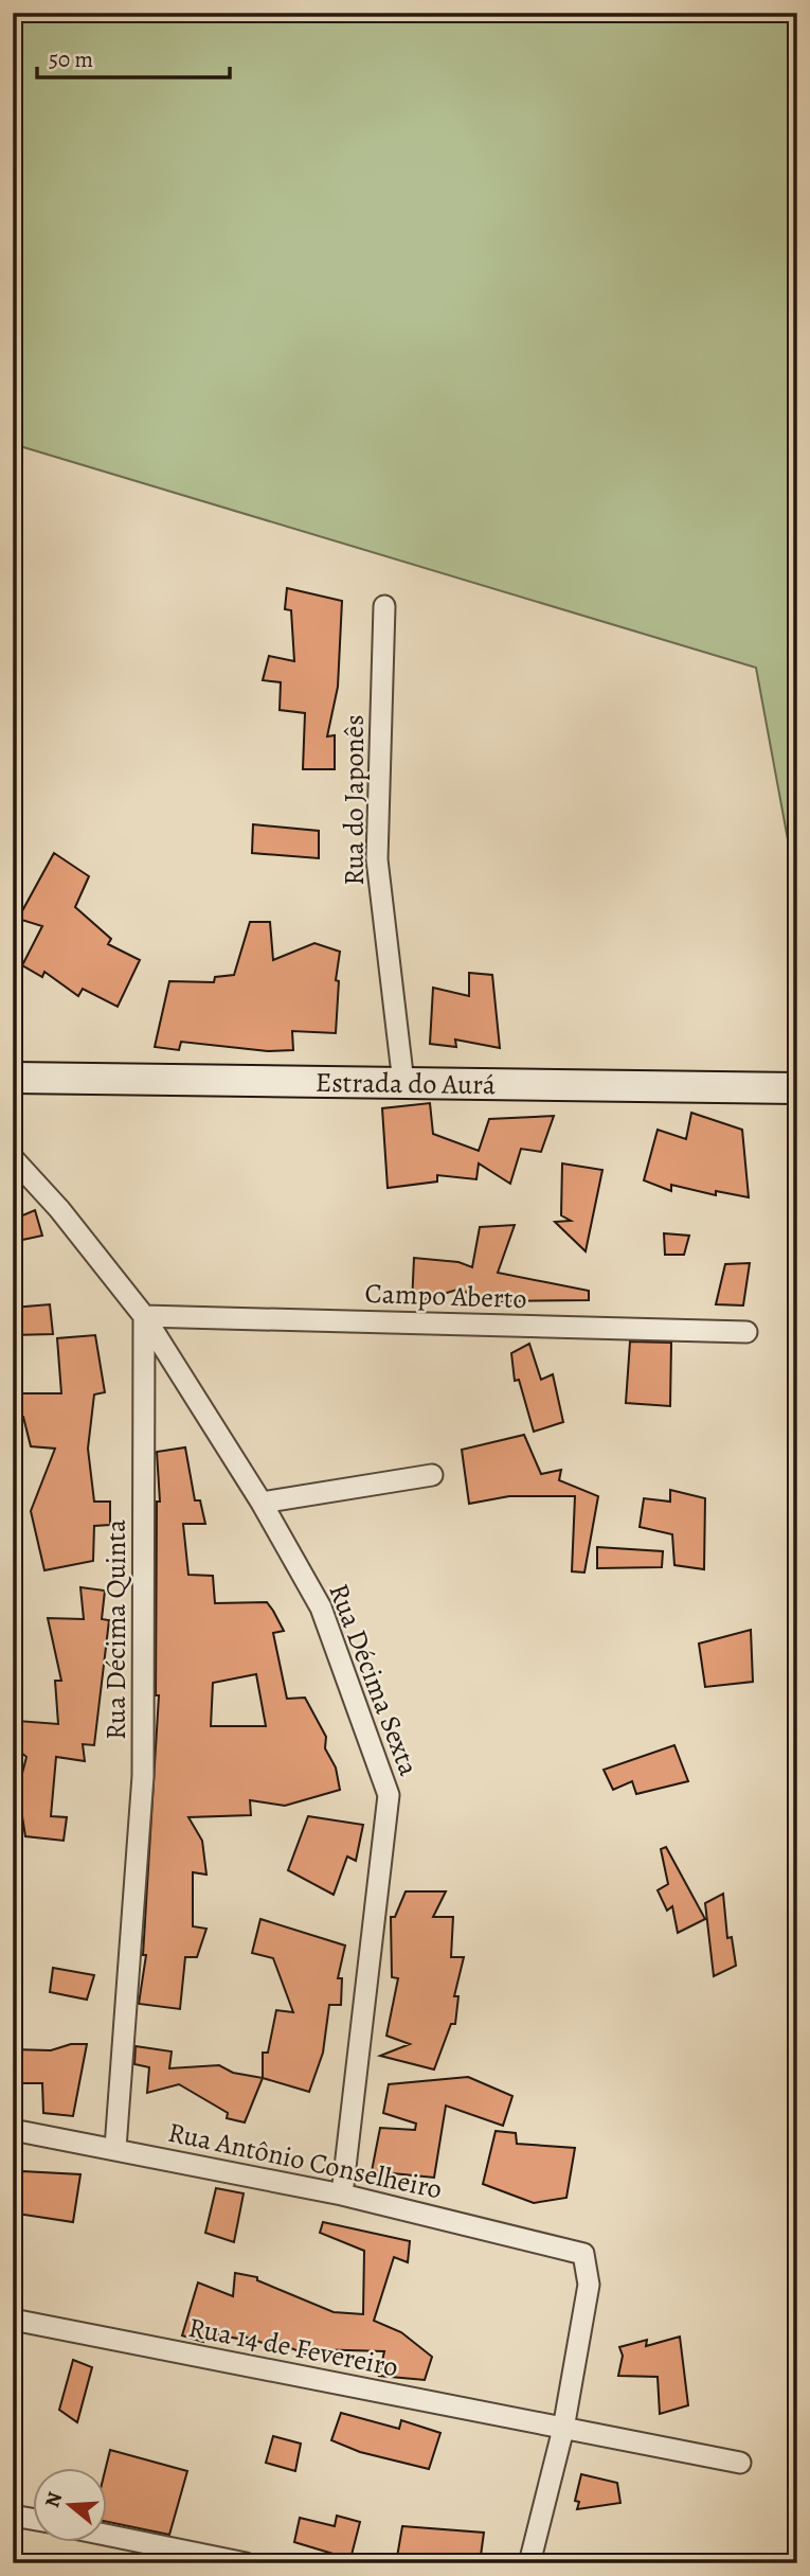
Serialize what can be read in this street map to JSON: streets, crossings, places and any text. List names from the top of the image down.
{
  "streets": {
    "street": [
      "Rua do Japonês",
      "Estrada do Aurá",
      "Campo Aberto",
      "Rua Décima Quinta",
      "Rua Décima Sexta",
      "Rua Antônio Conselheiro",
      "Rua 14 de Fevereiro"
    ]
  },
  "crossings": [
    ["Rua do Japonês", "Estrada do Aurá"],
    ["Campo Aberto", "Rua Décima Quinta"],
    ["Campo Aberto", "Rua Décima Sexta"],
    ["Rua Décima Quinta", "Rua Décima Sexta"],
    ["Rua Décima Quinta", "Rua Antônio Conselheiro"],
    ["Rua Décima Sexta", "Rua Antônio Conselheiro"],
    ["Rua Antônio Conselheiro", "Rua 14 de Fevereiro"]
  ],
  "scale_bar": "50 m",
  "north": "left"
}
